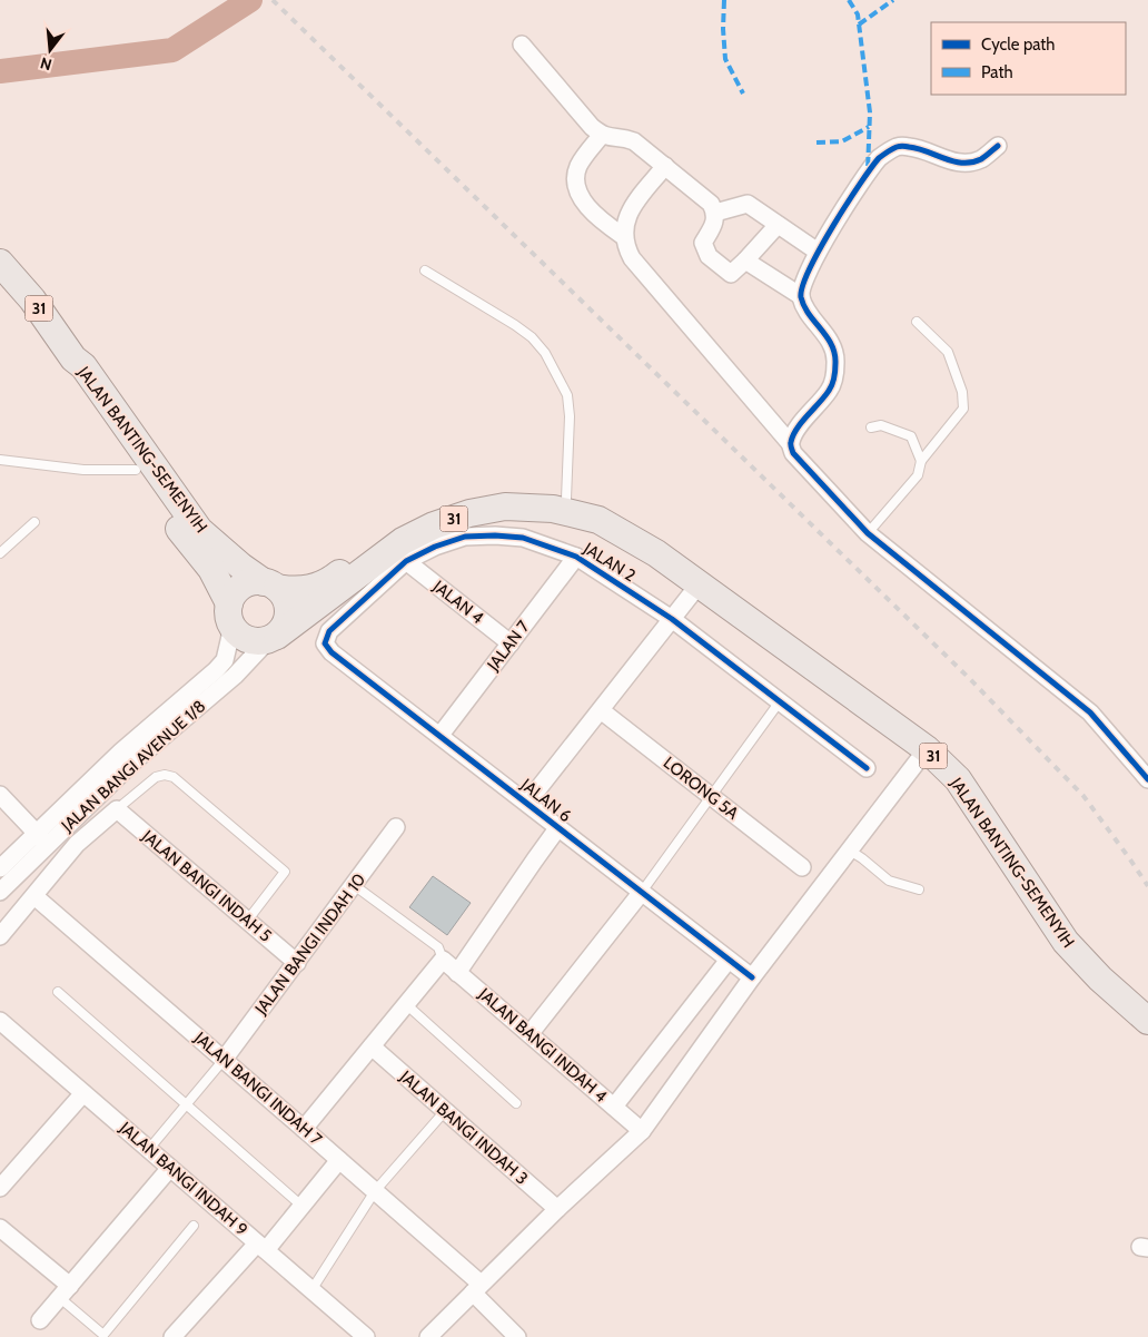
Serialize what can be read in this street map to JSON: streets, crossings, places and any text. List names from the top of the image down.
{
  "streets": {
    "main road": ["31", "JALAN BANTING-SEMENYIH"],
    "street": [
      "JALAN 2",
      "JALAN 4",
      "JALAN 7",
      "JALAN BANGI AVENUE 1/8",
      "LORONG 5A",
      "JALAN 6",
      "JALAN BANGI INDAH 5",
      "JALAN BANGI INDAH 10",
      "JALAN BANGI INDAH 4",
      "JALAN BANGI INDAH 7",
      "JALAN BANGI INDAH 3",
      "JALAN BANGI INDAH 9"
    ]
  },
  "crossings": [
    ["JALAN BANTING-SEMENYIH", "JALAN BANGI AVENUE 1/8"],
    ["JALAN 2", "JALAN 4"],
    ["JALAN 2", "JALAN 7"],
    ["JALAN 2", "JALAN 6"],
    ["JALAN 4", "JALAN 7"],
    ["JALAN 7", "JALAN 6"],
    ["JALAN BANGI INDAH 5", "JALAN BANGI INDAH 10"],
    ["JALAN BANGI INDAH 10", "JALAN BANGI INDAH 7"]
  ],
  "legend": ["Cycle path", "Path"],
  "north": "bottom"
}
